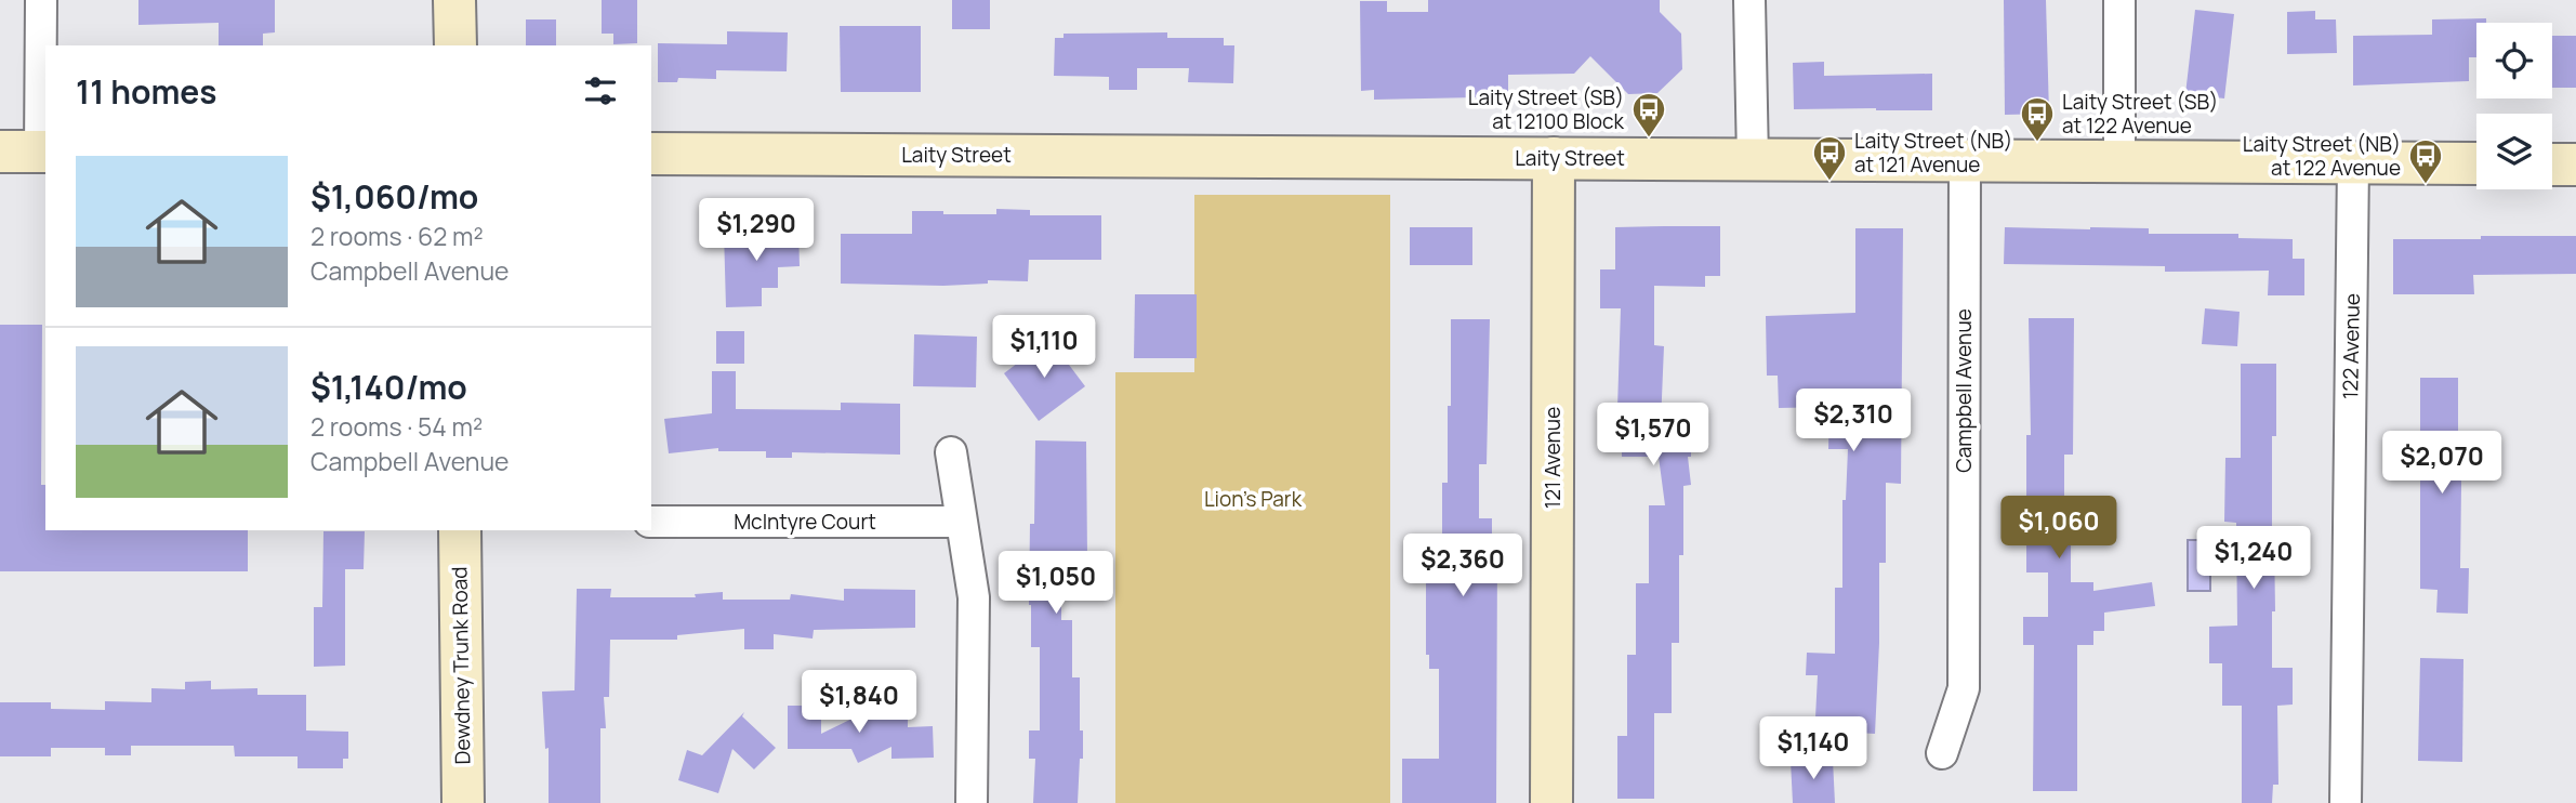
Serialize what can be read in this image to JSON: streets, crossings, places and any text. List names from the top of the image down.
{
  "streets": {
    "street": [
      "Laity Street",
      "122 Avenue",
      "Campbell Avenue",
      "121 Avenue",
      "McIntyre Court",
      "Dewdney Trunk Road"
    ]
  },
  "crossings": [
    ["Laity Street", "122 Avenue"],
    ["Laity Street", "Campbell Avenue"],
    ["Laity Street", "121 Avenue"]
  ],
  "parks": ["Lion's Park"],
  "places": {
    "bus stop": [
      "Laity Street (SB) at 12100 Block",
      "Laity Street (SB) at 122 Avenue",
      "Laity Street (NB) at 121 Avenue",
      "Laity Street (NB) at 122 Avenue"
    ]
  },
  "page": {
    "heading": "11 homes",
    "list": [
      {
        "name": "$1,060/mo",
        "note": "2 rooms · 62 m² · Campbell Avenue"
      },
      {
        "name": "$1,140/mo",
        "note": "2 rooms · 54 m² · Campbell Avenue"
      }
    ],
    "price": [
      "$1,290",
      "$1,110",
      "$2,310",
      "$1,570",
      "$2,070",
      "$1,060",
      "$1,240",
      "$2,360",
      "$1,050",
      "$1,840",
      "$1,140"
    ]
  }
}
